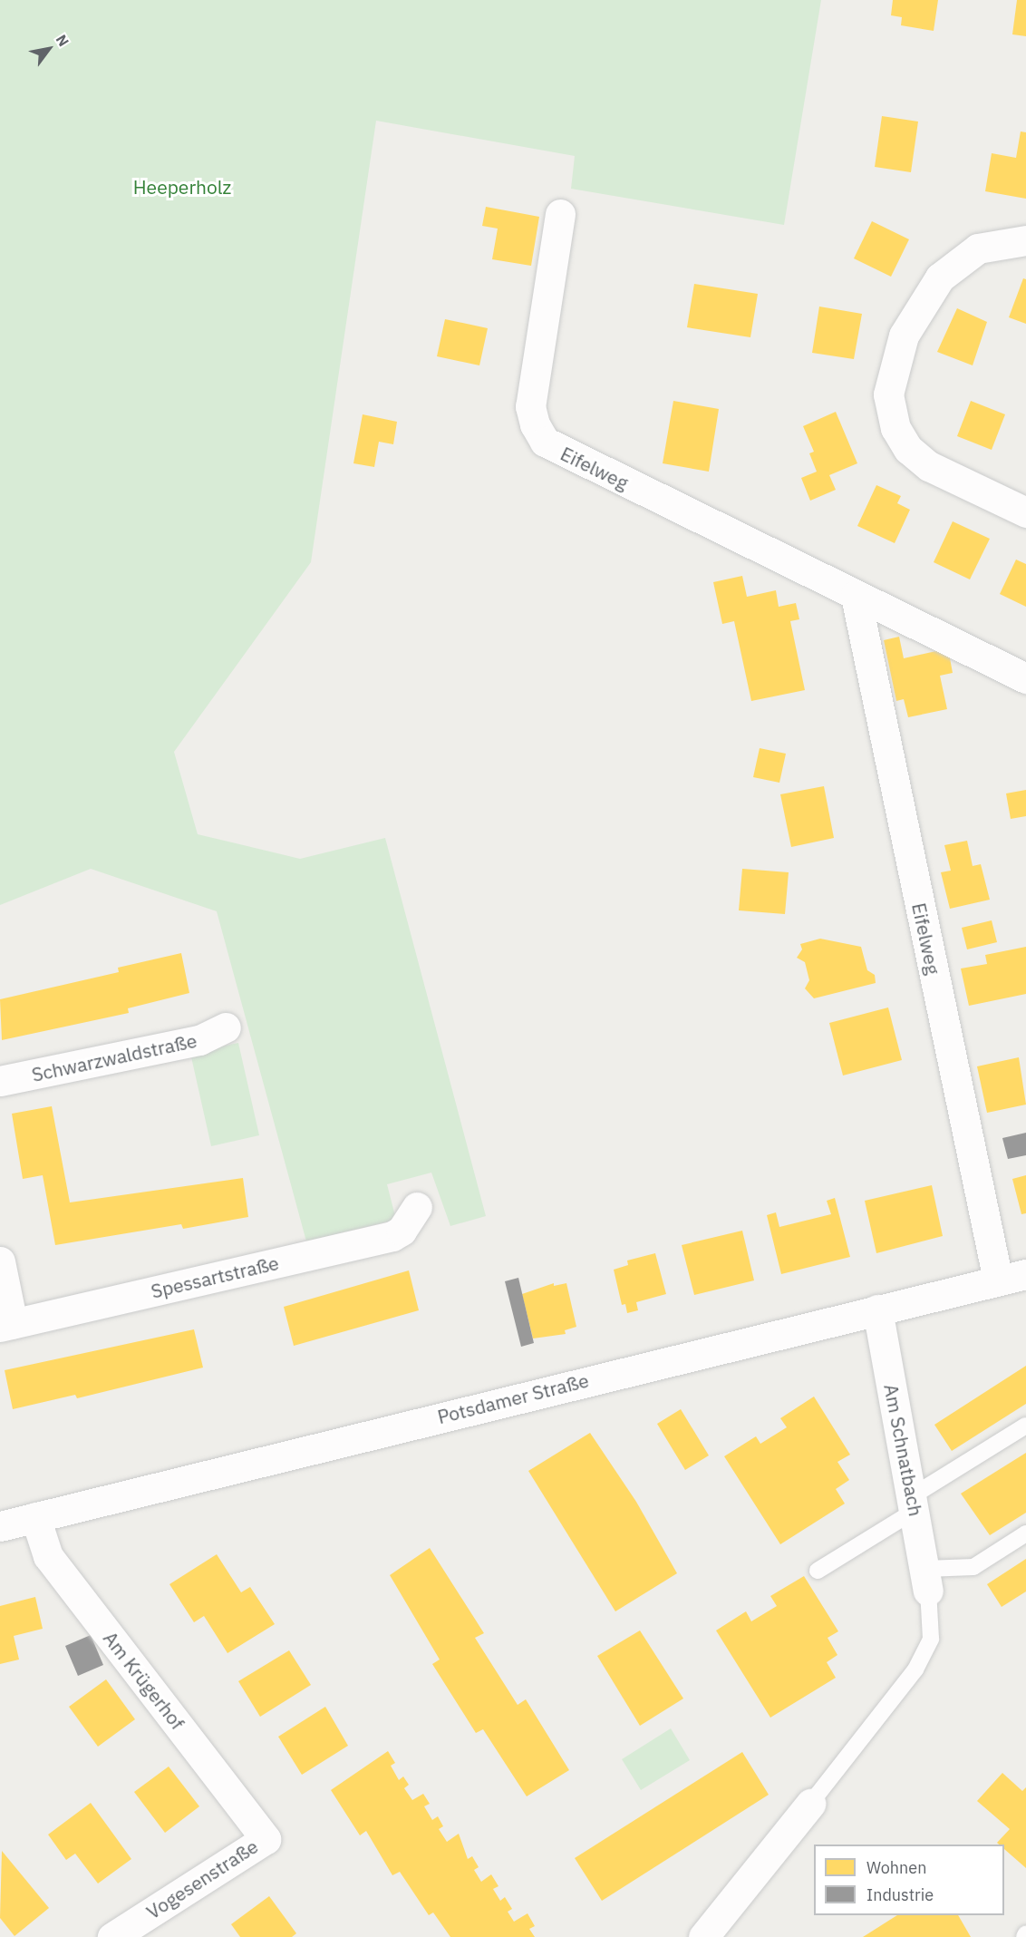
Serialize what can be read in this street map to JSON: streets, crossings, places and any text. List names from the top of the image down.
{
  "streets": {
    "street": [
      "Eifelweg",
      "Schwarzwaldstraße",
      "Spessartstraße",
      "Potsdamer Straße",
      "Am Schnatbach",
      "Am Krügerhof",
      "Vogesenstraße"
    ]
  },
  "crossings": [
    ["Eifelweg", "Potsdamer Straße"],
    ["Potsdamer Straße", "Am Schnatbach"],
    ["Potsdamer Straße", "Am Krügerhof"],
    ["Am Krügerhof", "Vogesenstraße"]
  ],
  "parks": ["Heeperholz"],
  "legend": ["Wohnen", "Industrie"],
  "north": "top right"
}
